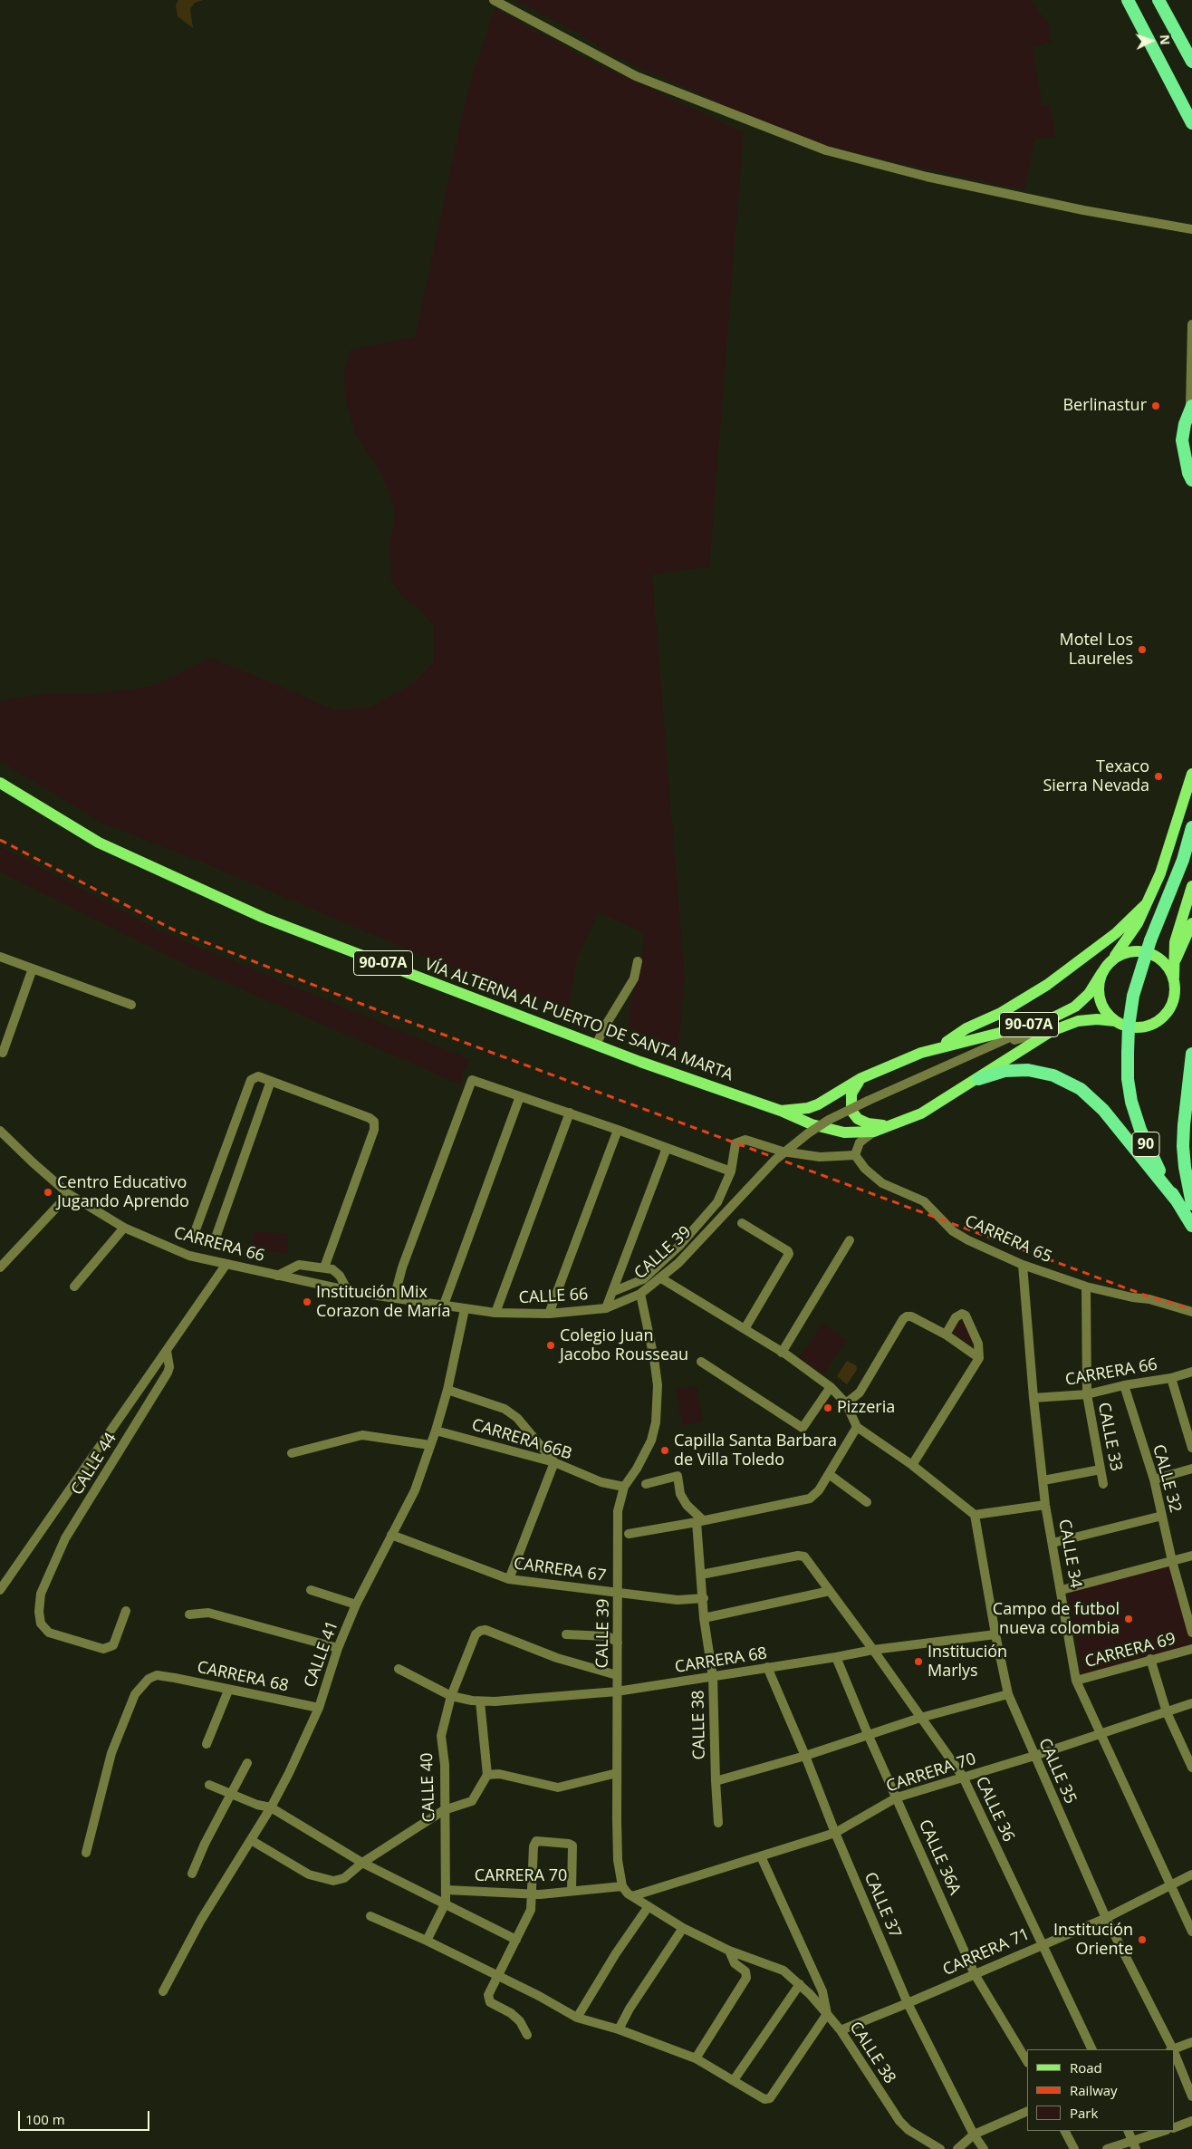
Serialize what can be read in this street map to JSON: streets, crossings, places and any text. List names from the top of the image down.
{
  "streets": {
    "highway": ["90"],
    "main road": ["90-07A", "VÍA ALTERNA AL PUERTO DE SANTA MARTA"],
    "street": [
      "CARRERA 65",
      "CARRERA 66",
      "CALLE 39",
      "CALLE 66",
      "CALLE 33",
      "CARRERA 66B",
      "CALLE 44",
      "CALLE 32",
      "CALLE 34",
      "CARRERA 67",
      "CARRERA 69",
      "CALLE 41",
      "CARRERA 68",
      "CALLE 38",
      "CALLE 35",
      "CARRERA 70",
      "CALLE 40",
      "CALLE 36",
      "CALLE 36A",
      "CALLE 37",
      "CARRERA 71"
    ]
  },
  "crossings": [
    ["VÍA ALTERNA AL PUERTO DE SANTA MARTA", "CALLE 39"],
    ["CARRERA 65", "CALLE 33"],
    ["CARRERA 65", "CALLE 34"],
    ["CARRERA 66", "CALLE 66"],
    ["CARRERA 66", "CALLE 33"],
    ["CARRERA 66", "CALLE 32"],
    ["CARRERA 66", "CALLE 34"],
    ["CARRERA 66", "CALLE 41"],
    ["CALLE 39", "CALLE 66"],
    ["CALLE 39", "CARRERA 66B"],
    ["CALLE 39", "CARRERA 67"],
    ["CALLE 39", "CARRERA 68"],
    ["CALLE 39", "CARRERA 70"],
    ["CALLE 39", "CALLE 40"],
    ["CALLE 66", "CALLE 41"],
    ["CARRERA 66B", "CALLE 41"],
    ["CALLE 34", "CARRERA 69"],
    ["CALLE 34", "CARRERA 70"],
    ["CALLE 34", "CARRERA 71"],
    ["CARRERA 67", "CALLE 41"],
    ["CARRERA 67", "CALLE 38"],
    ["CALLE 41", "CARRERA 68"],
    ["CARRERA 68", "CALLE 38"],
    ["CARRERA 68", "CALLE 35"],
    ["CARRERA 68", "CALLE 40"],
    ["CARRERA 68", "CALLE 36"],
    ["CARRERA 68", "CALLE 36A"],
    ["CARRERA 68", "CALLE 37"],
    ["CALLE 38", "CALLE 35"],
    ["CALLE 38", "CARRERA 70"],
    ["CALLE 38", "CALLE 36"],
    ["CALLE 38", "CALLE 36A"],
    ["CALLE 38", "CALLE 37"],
    ["CALLE 38", "CARRERA 71"],
    ["CALLE 35", "CARRERA 70"],
    ["CALLE 35", "CARRERA 71"],
    ["CARRERA 70", "CALLE 40"],
    ["CARRERA 70", "CALLE 36"],
    ["CARRERA 70", "CALLE 36A"],
    ["CARRERA 70", "CALLE 37"],
    ["CALLE 36", "CARRERA 71"],
    ["CALLE 36A", "CARRERA 71"],
    ["CALLE 37", "CARRERA 71"]
  ],
  "places": [
    "Berlinastur",
    "Motel Los Laureles",
    "Texaco Sierra Nevada",
    "Centro Educativo Jugando Aprendo",
    "Institución Mix Corazon de María",
    "Colegio Juan Jacobo Rousseau",
    "Pizzeria",
    "Capilla Santa Barbara de Villa Toledo",
    "Campo de futbol nueva colombia",
    "Institución Marlys",
    "Institución Oriente"
  ],
  "legend": ["Road", "Railway", "Park"],
  "scale_bar": "100 m",
  "north": "right"
}
